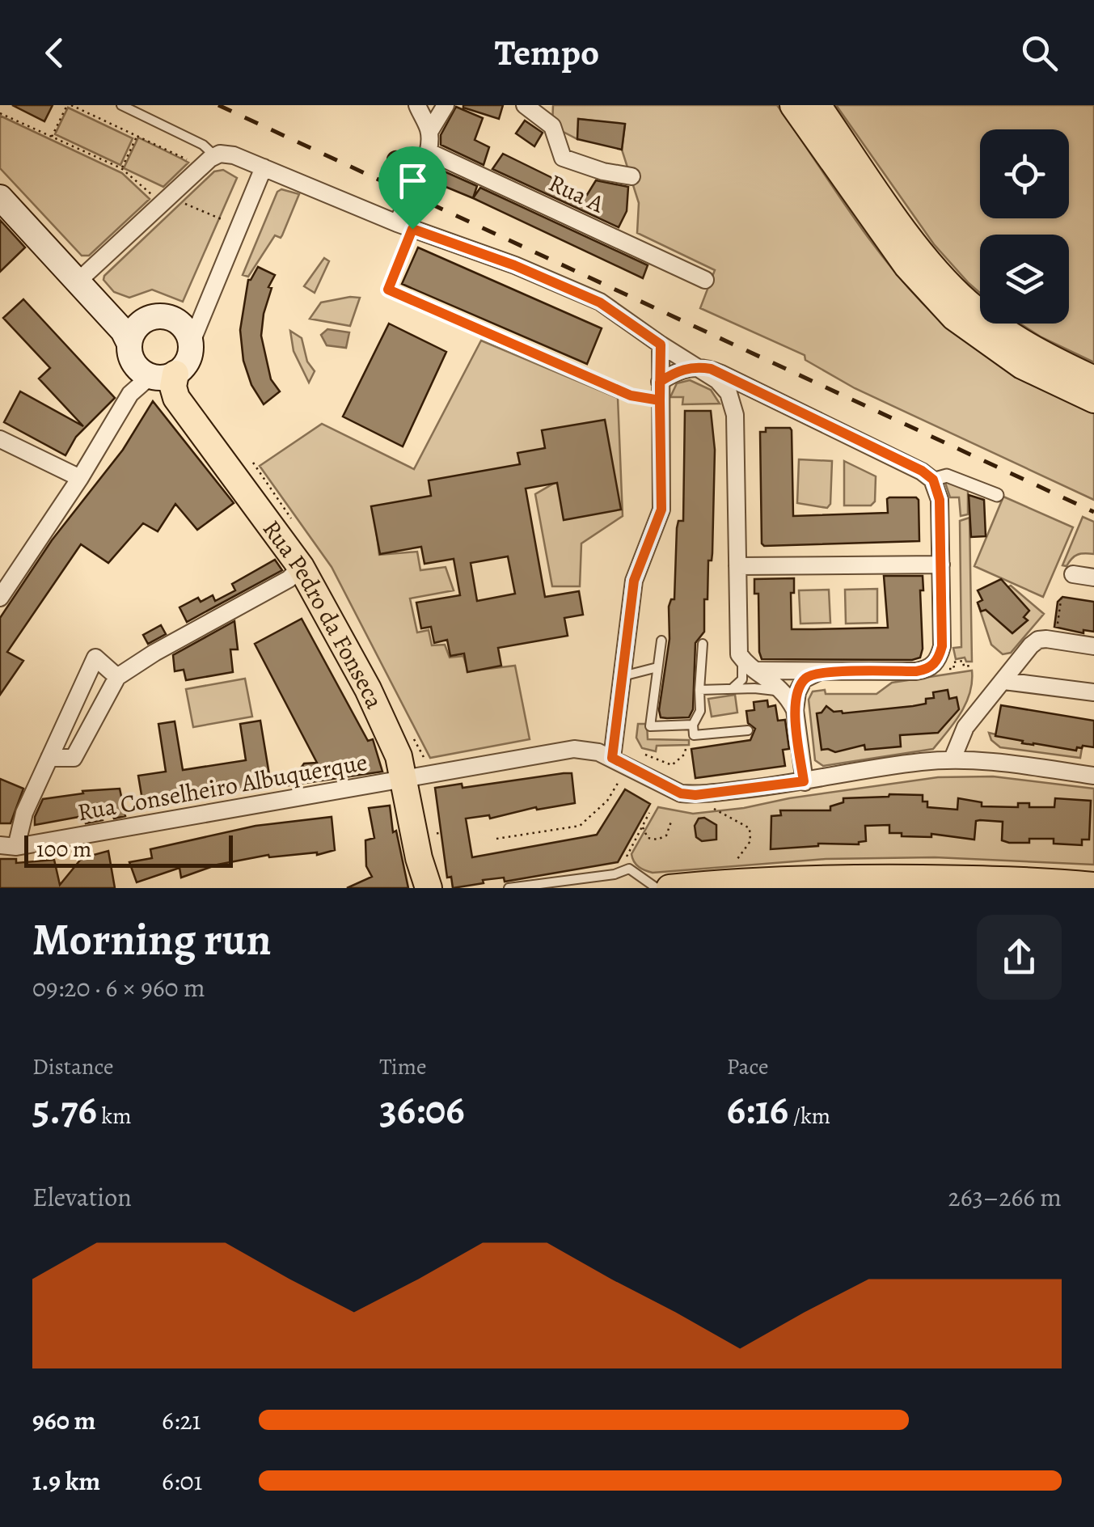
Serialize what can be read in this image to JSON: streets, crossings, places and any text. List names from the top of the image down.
{
  "streets": {
    "main road": ["Rua Pedro da Fonseca"],
    "street": ["Rua A", "Rua Conselheiro Albuquerque"]
  },
  "crossings": [
    ["Rua Pedro da Fonseca", "Rua Conselheiro Albuquerque"]
  ],
  "scale_bar": "100 m",
  "page": {
    "header": "Tempo",
    "scale": "100 m",
    "heading": ["Morning run", "09:20 · 6 × 960 m"],
    "stats": [
      ["Distance", "5.76 km"],
      ["Time", "36:06"],
      ["Pace", "6:16 /km"]
    ],
    "chart": ["Elevation", "263–266 m"],
    "list": [
      {
        "name": "960 m",
        "note": "6:21"
      },
      {
        "name": "1.9 km",
        "note": "6:01"
      }
    ]
  }
}
